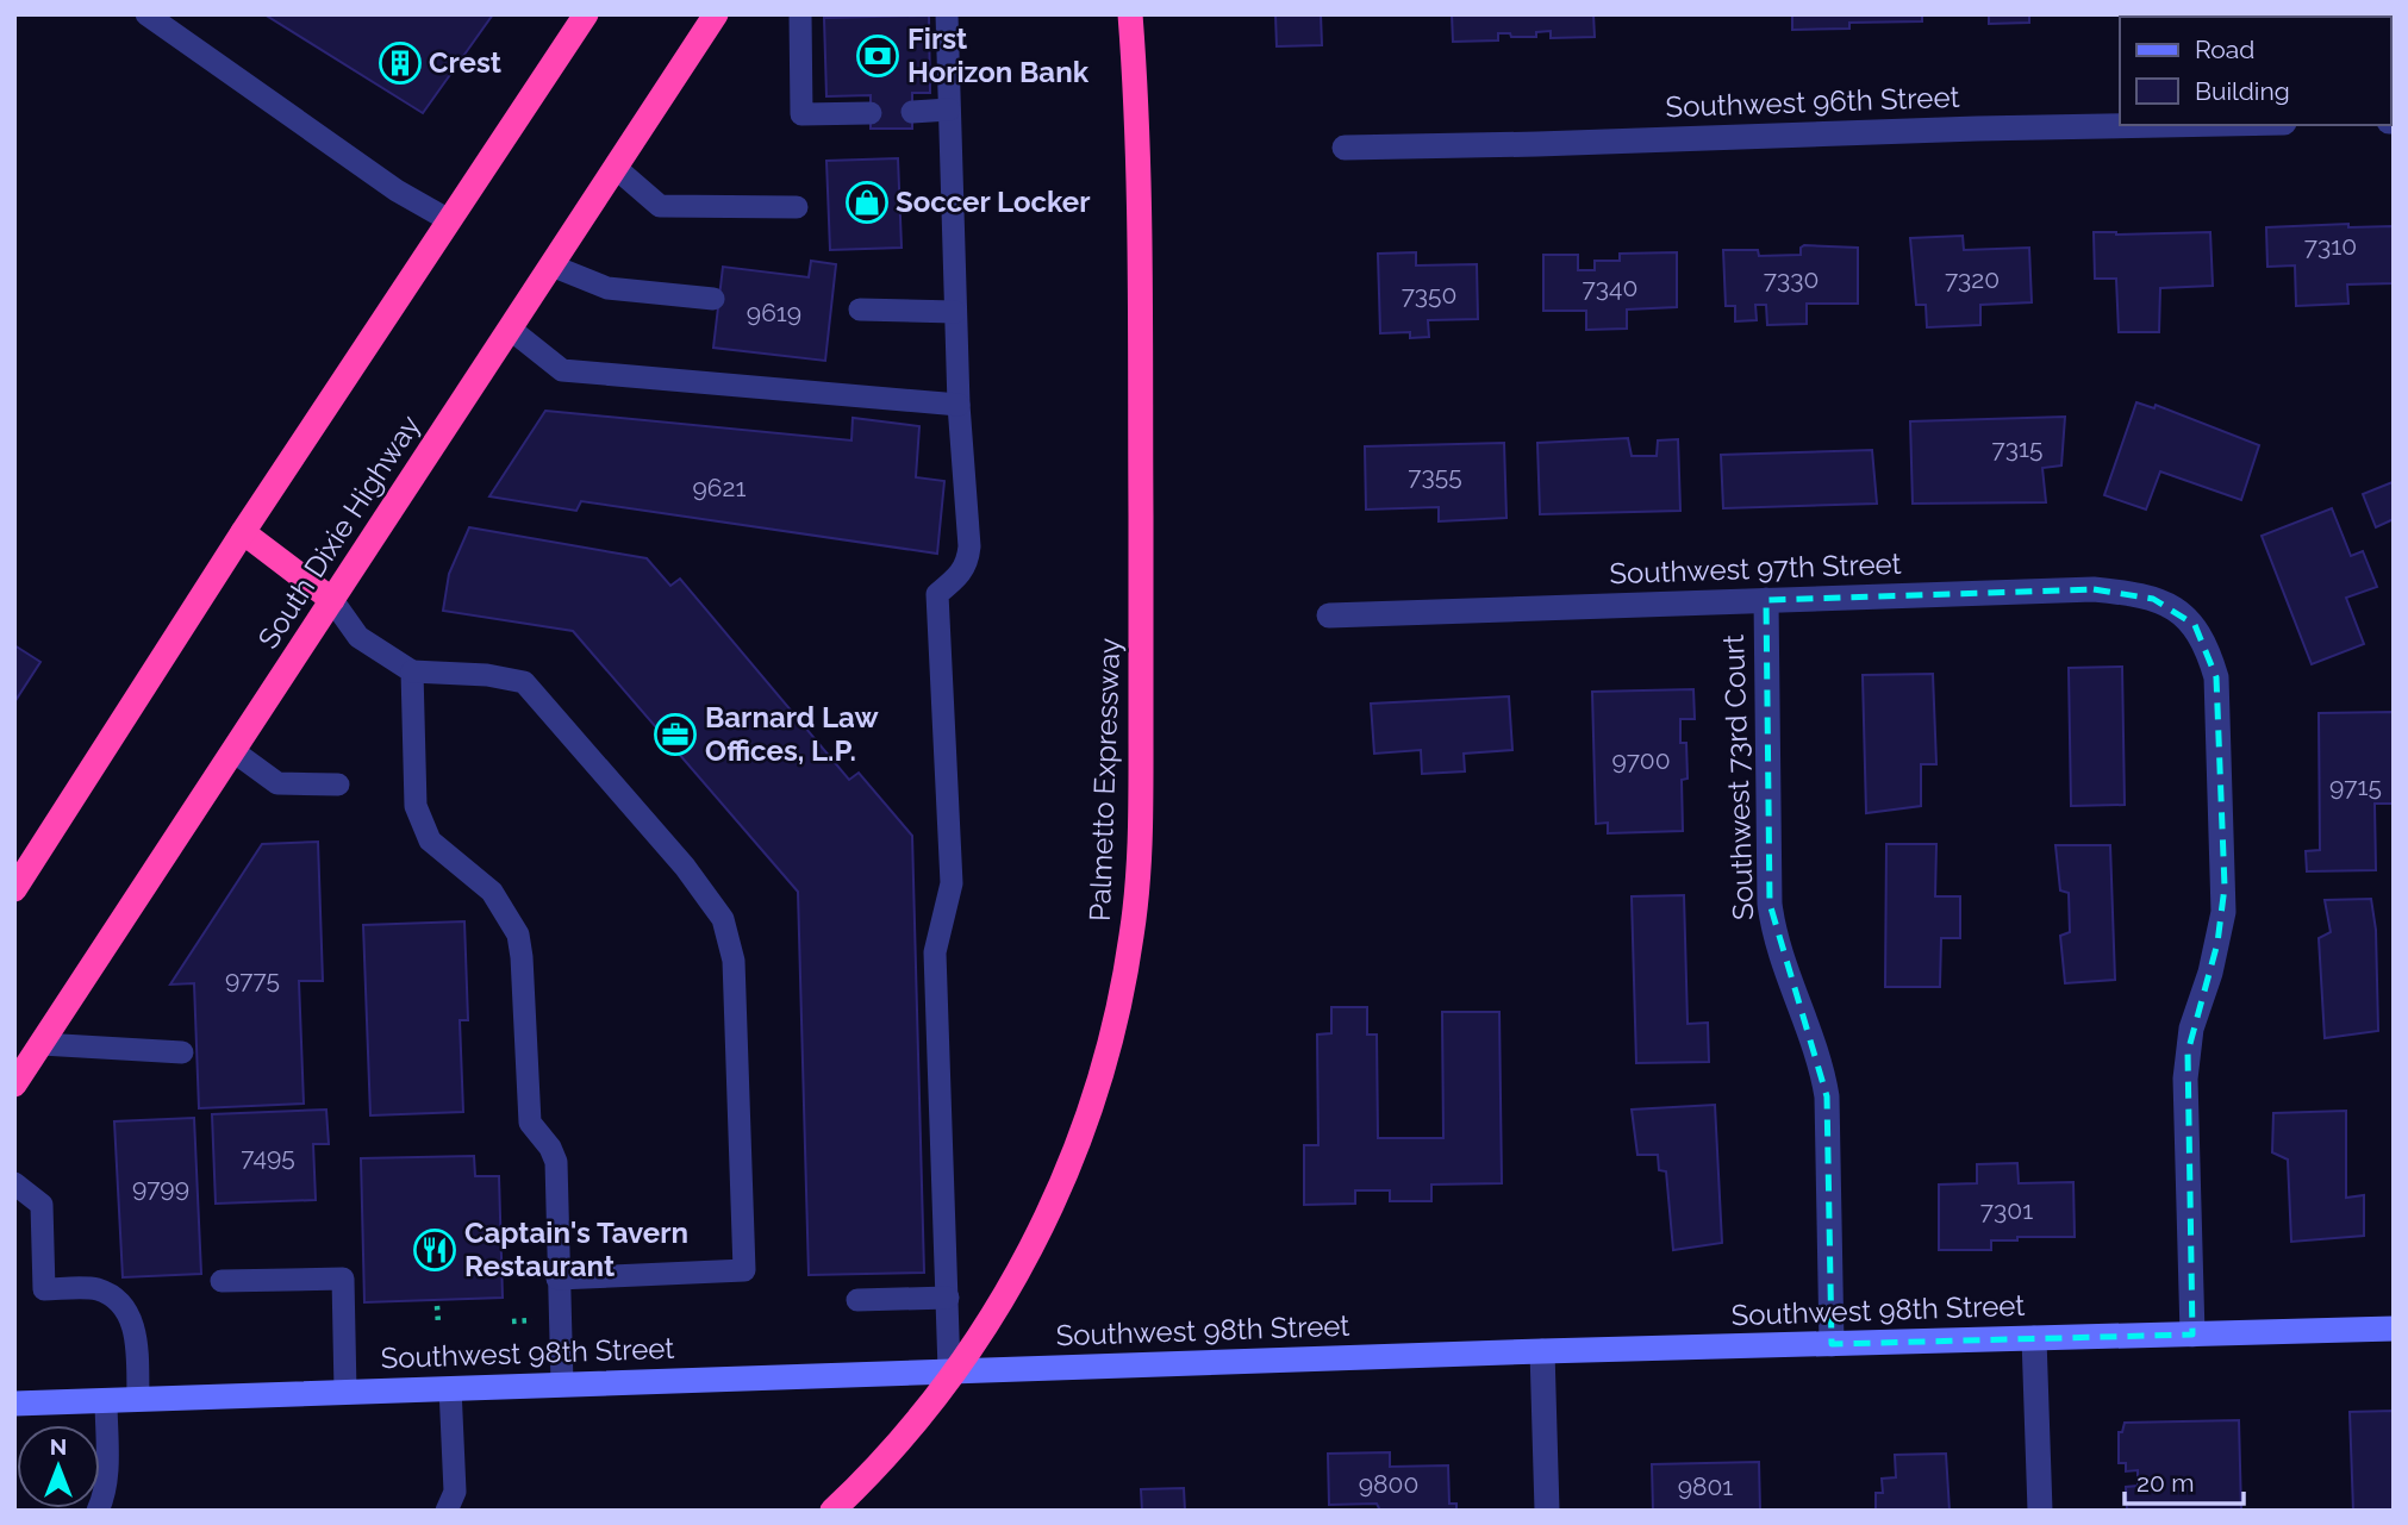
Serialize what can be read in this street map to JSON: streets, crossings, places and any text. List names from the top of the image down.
{
  "streets": {
    "highway": ["South Dixie Highway", "Palmetto Expressway"],
    "street": [
      "Southwest 96th Street",
      "Southwest 97th Street",
      "Southwest 73rd Court",
      "Southwest 98th Street"
    ]
  },
  "crossings": [
    ["Southwest 97th Street", "Southwest 73rd Court"],
    ["Southwest 97th Street", "Southwest 98th Street"],
    ["Southwest 73rd Court", "Southwest 98th Street"]
  ],
  "places": {
    "bank": ["First Horizon Bank"],
    "building": ["Crest"],
    "shop": ["Soccer Locker"],
    "office": ["Barnard Law Offices, L.P."],
    "restaurant": ["Captain's Tavern Restaurant"]
  },
  "house_numbers": [
    "7310",
    "7330",
    "7320",
    "7340",
    "7350",
    "9619",
    "7315",
    "7355",
    "9621",
    "9700",
    "9715",
    "9775",
    "7495",
    "9799",
    "7301",
    "9800",
    "9801"
  ],
  "legend": ["Road", "Building"],
  "scale_bar": "20 m",
  "north": "top"
}
